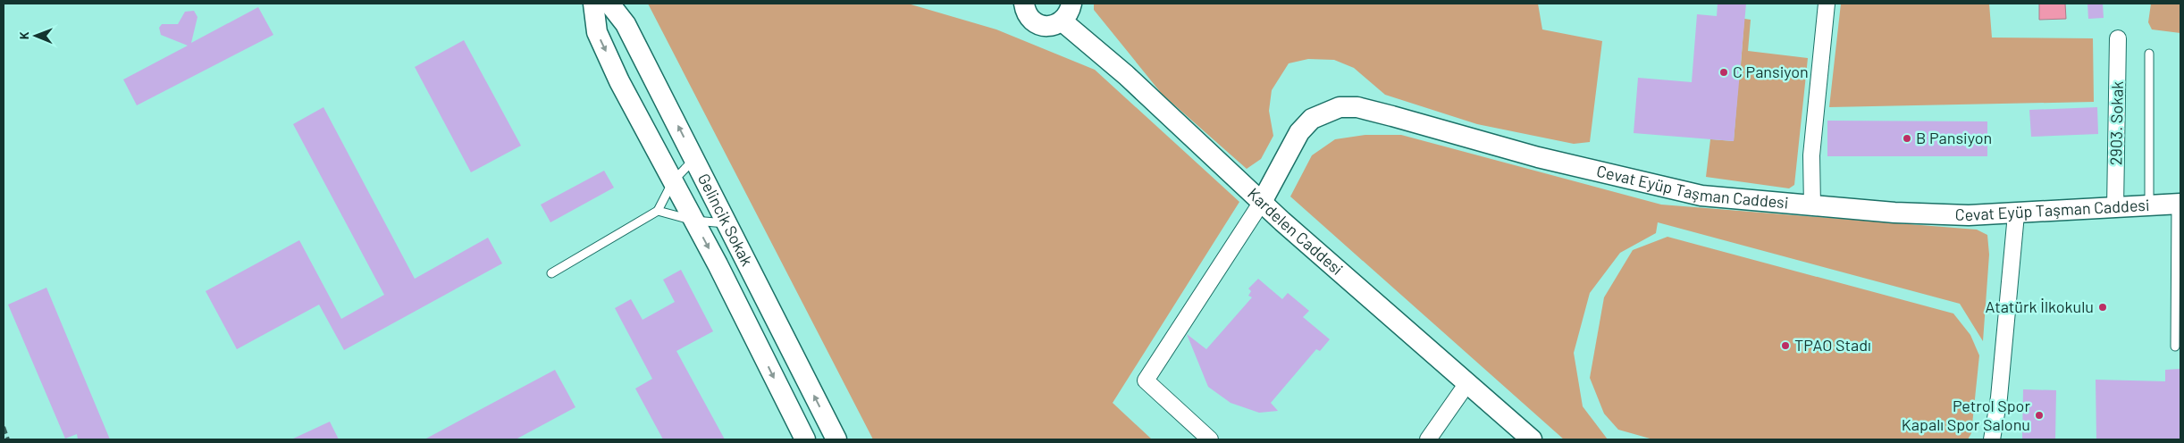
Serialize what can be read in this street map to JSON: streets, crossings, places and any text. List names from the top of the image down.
{
  "streets": {
    "street": [
      "2903. Sokak",
      "Cevat Eyüp Taşman Caddesi",
      "Gelincik Sokak",
      "Kardelen Caddesi"
    ]
  },
  "crossings": [
    ["2903. Sokak", "Cevat Eyüp Taşman Caddesi"],
    ["Cevat Eyüp Taşman Caddesi", "Kardelen Caddesi"]
  ],
  "places": [
    "C Pansiyon",
    "B Pansiyon",
    "Atatürk İlkokulu",
    "TPAO Stadı",
    "Petrol Spor Kapalı Spor Salonu"
  ],
  "north": "left"
}
